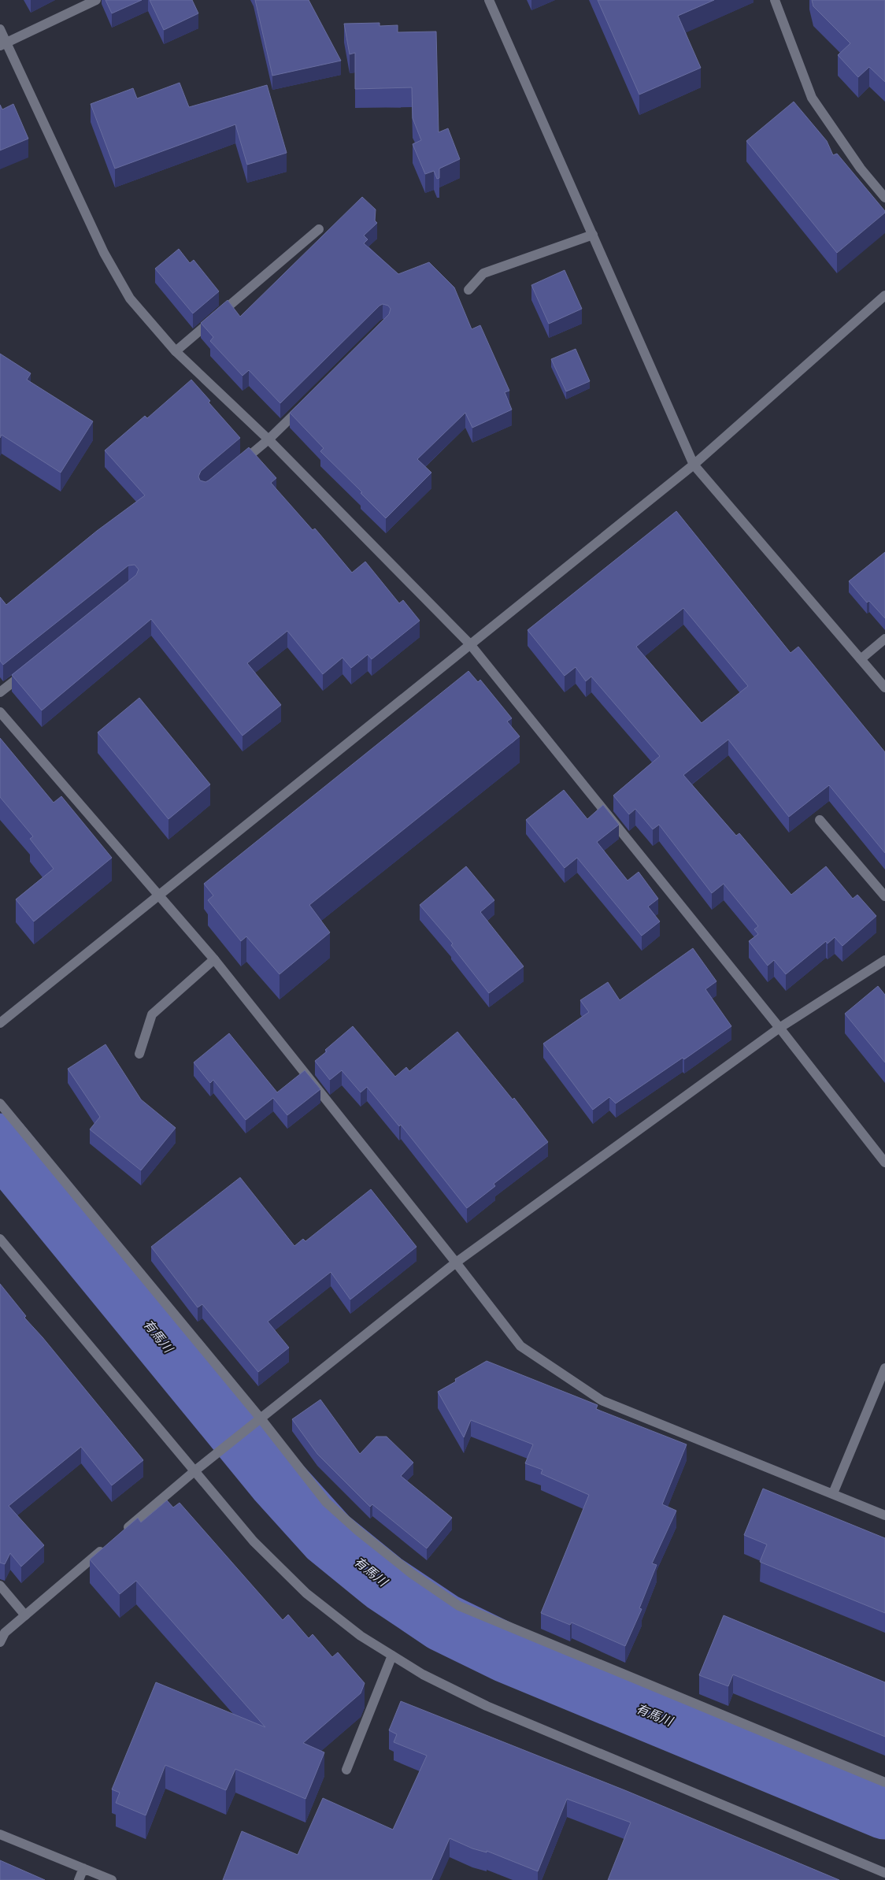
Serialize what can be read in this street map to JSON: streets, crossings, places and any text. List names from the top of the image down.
{
  "water": ["有馬川"]
}
